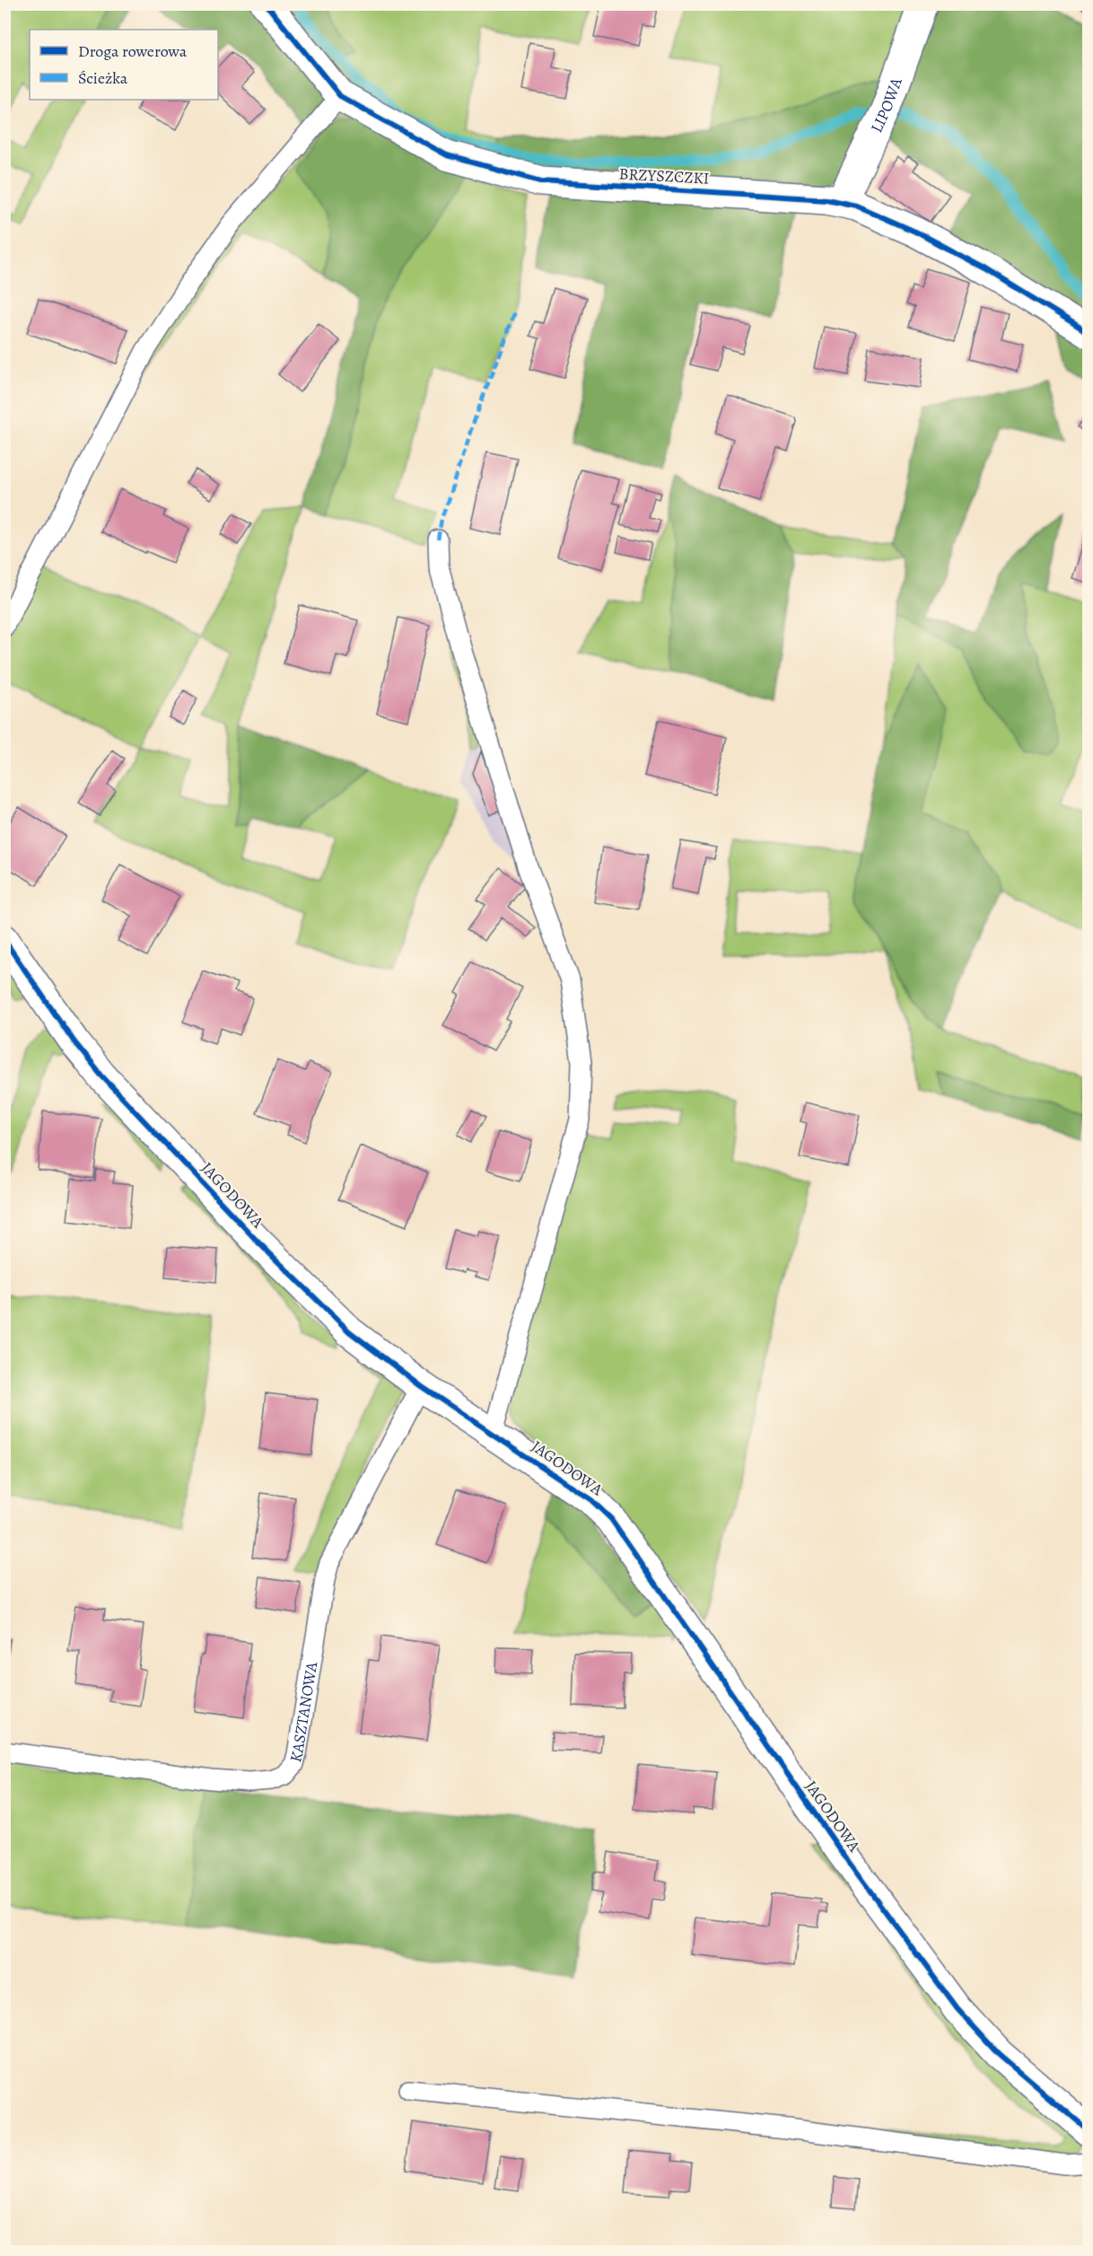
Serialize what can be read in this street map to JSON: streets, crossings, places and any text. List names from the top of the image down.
{
  "streets": {
    "street": ["LIPOWA", "BRZYSZCZKI", "JAGODOWA"],
    "lane": ["KASZTANOWA"]
  },
  "crossings": [
    ["LIPOWA", "BRZYSZCZKI"],
    ["JAGODOWA", "KASZTANOWA"]
  ],
  "legend": ["Droga rowerowa", "Ścieżka"]
}
